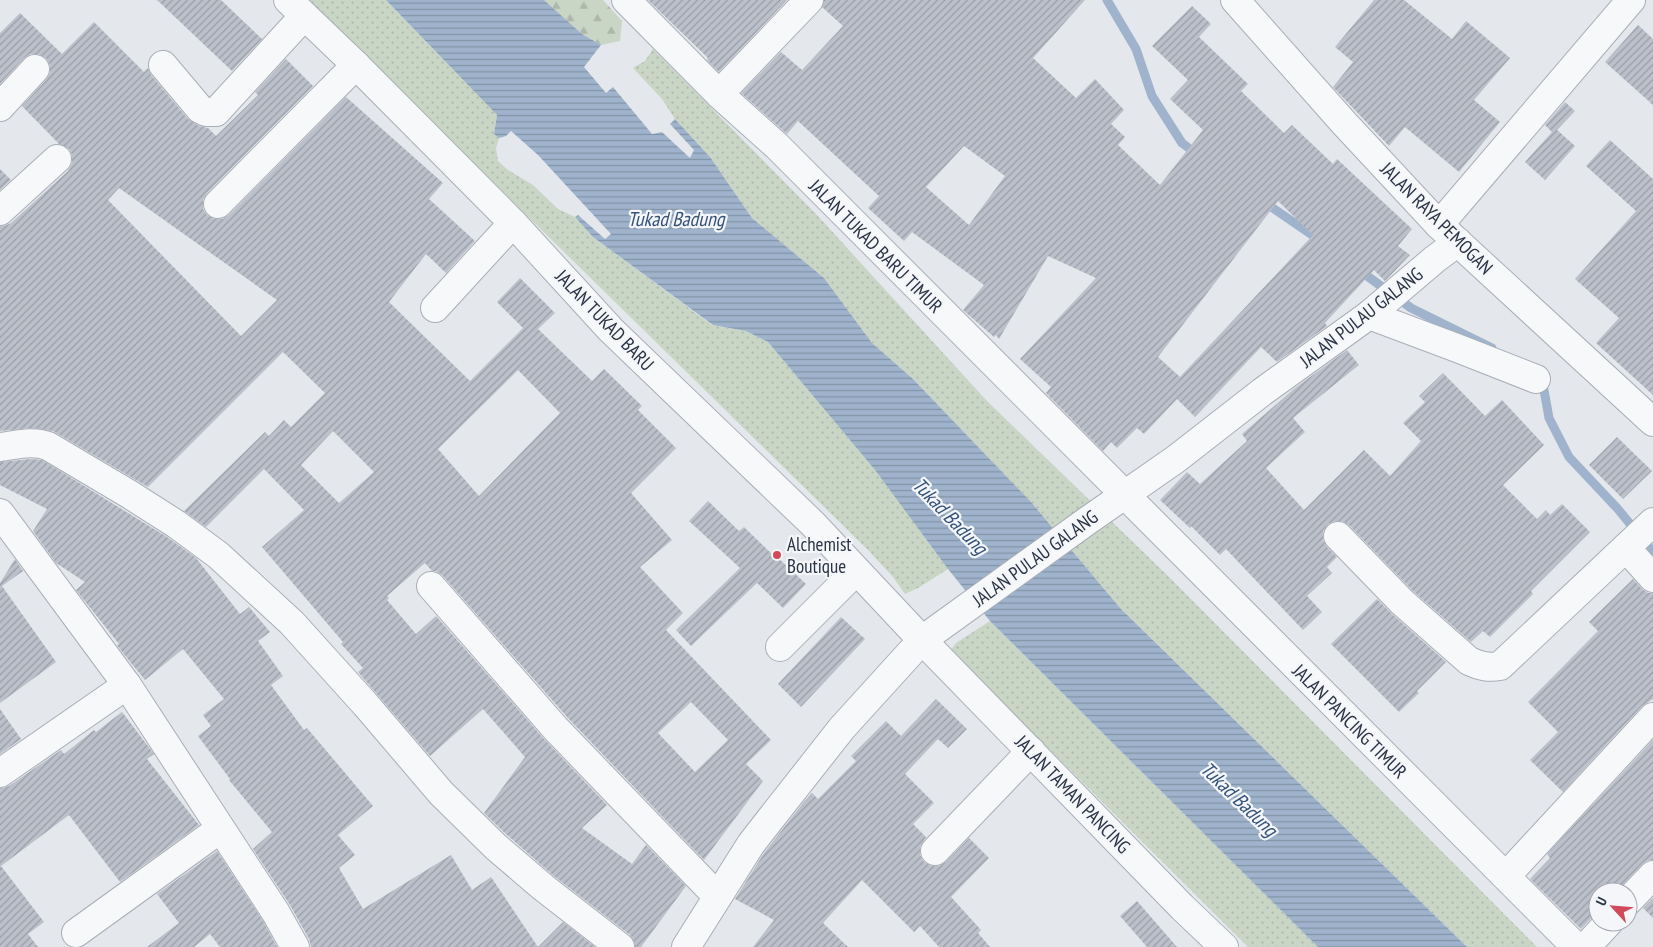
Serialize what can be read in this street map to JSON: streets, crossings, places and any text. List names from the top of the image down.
{
  "streets": {
    "street": [
      "JALAN RAYA PEMOGAN",
      "JALAN TUKAD BARU TIMUR",
      "JALAN PULAU GALANG",
      "JALAN TUKAD BARU",
      "JALAN PANCING TIMUR",
      "JALAN TAMAN PANCING"
    ]
  },
  "crossings": [
    ["JALAN RAYA PEMOGAN", "JALAN PULAU GALANG"],
    ["JALAN TUKAD BARU TIMUR", "JALAN PULAU GALANG"],
    ["JALAN TUKAD BARU TIMUR", "JALAN PANCING TIMUR"],
    ["JALAN PULAU GALANG", "JALAN TUKAD BARU"],
    ["JALAN PULAU GALANG", "JALAN PANCING TIMUR"],
    ["JALAN PULAU GALANG", "JALAN TAMAN PANCING"],
    ["JALAN TUKAD BARU", "JALAN TAMAN PANCING"]
  ],
  "water": ["Tukad Badung"],
  "places": ["Alchemist Boutique"],
  "north": "top left"
}
